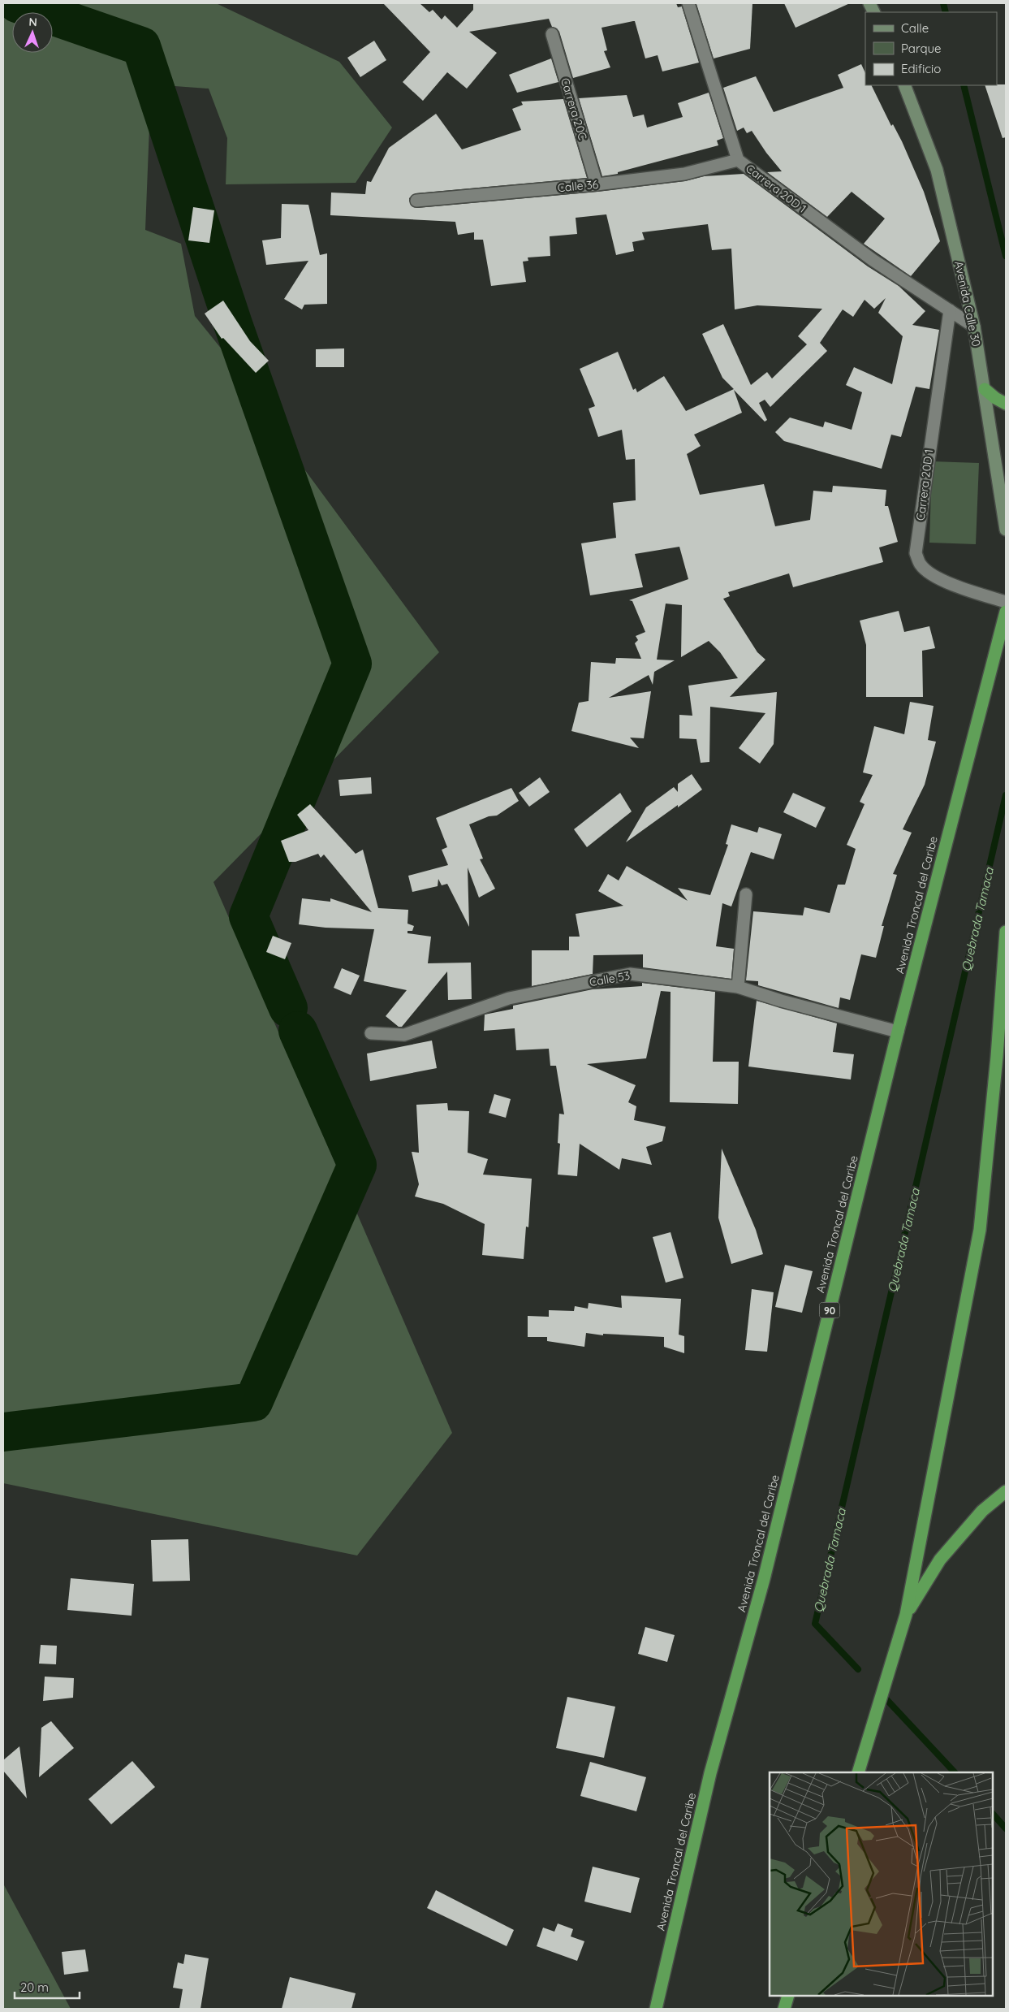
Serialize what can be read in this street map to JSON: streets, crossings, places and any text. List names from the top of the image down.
{
  "streets": {
    "highway": ["Avenida Troncal del Caribe", "90"],
    "main road": ["Avenida Calle 30"],
    "street": [
      "Carrera 20C",
      "Calle 36",
      "Carrera 20D 1",
      "Calle 53"
    ]
  },
  "crossings": [
    ["Carrera 20C", "Calle 36"],
    ["Calle 36", "Carrera 20D 1"],
    ["Carrera 20D 1", "Avenida Calle 30"],
    ["Avenida Troncal del Caribe", "Calle 53"]
  ],
  "water": ["Quebrada Tamaca"],
  "legend": ["Calle", "Parque", "Edificio"],
  "scale_bar": "20 m",
  "north": "top"
}
